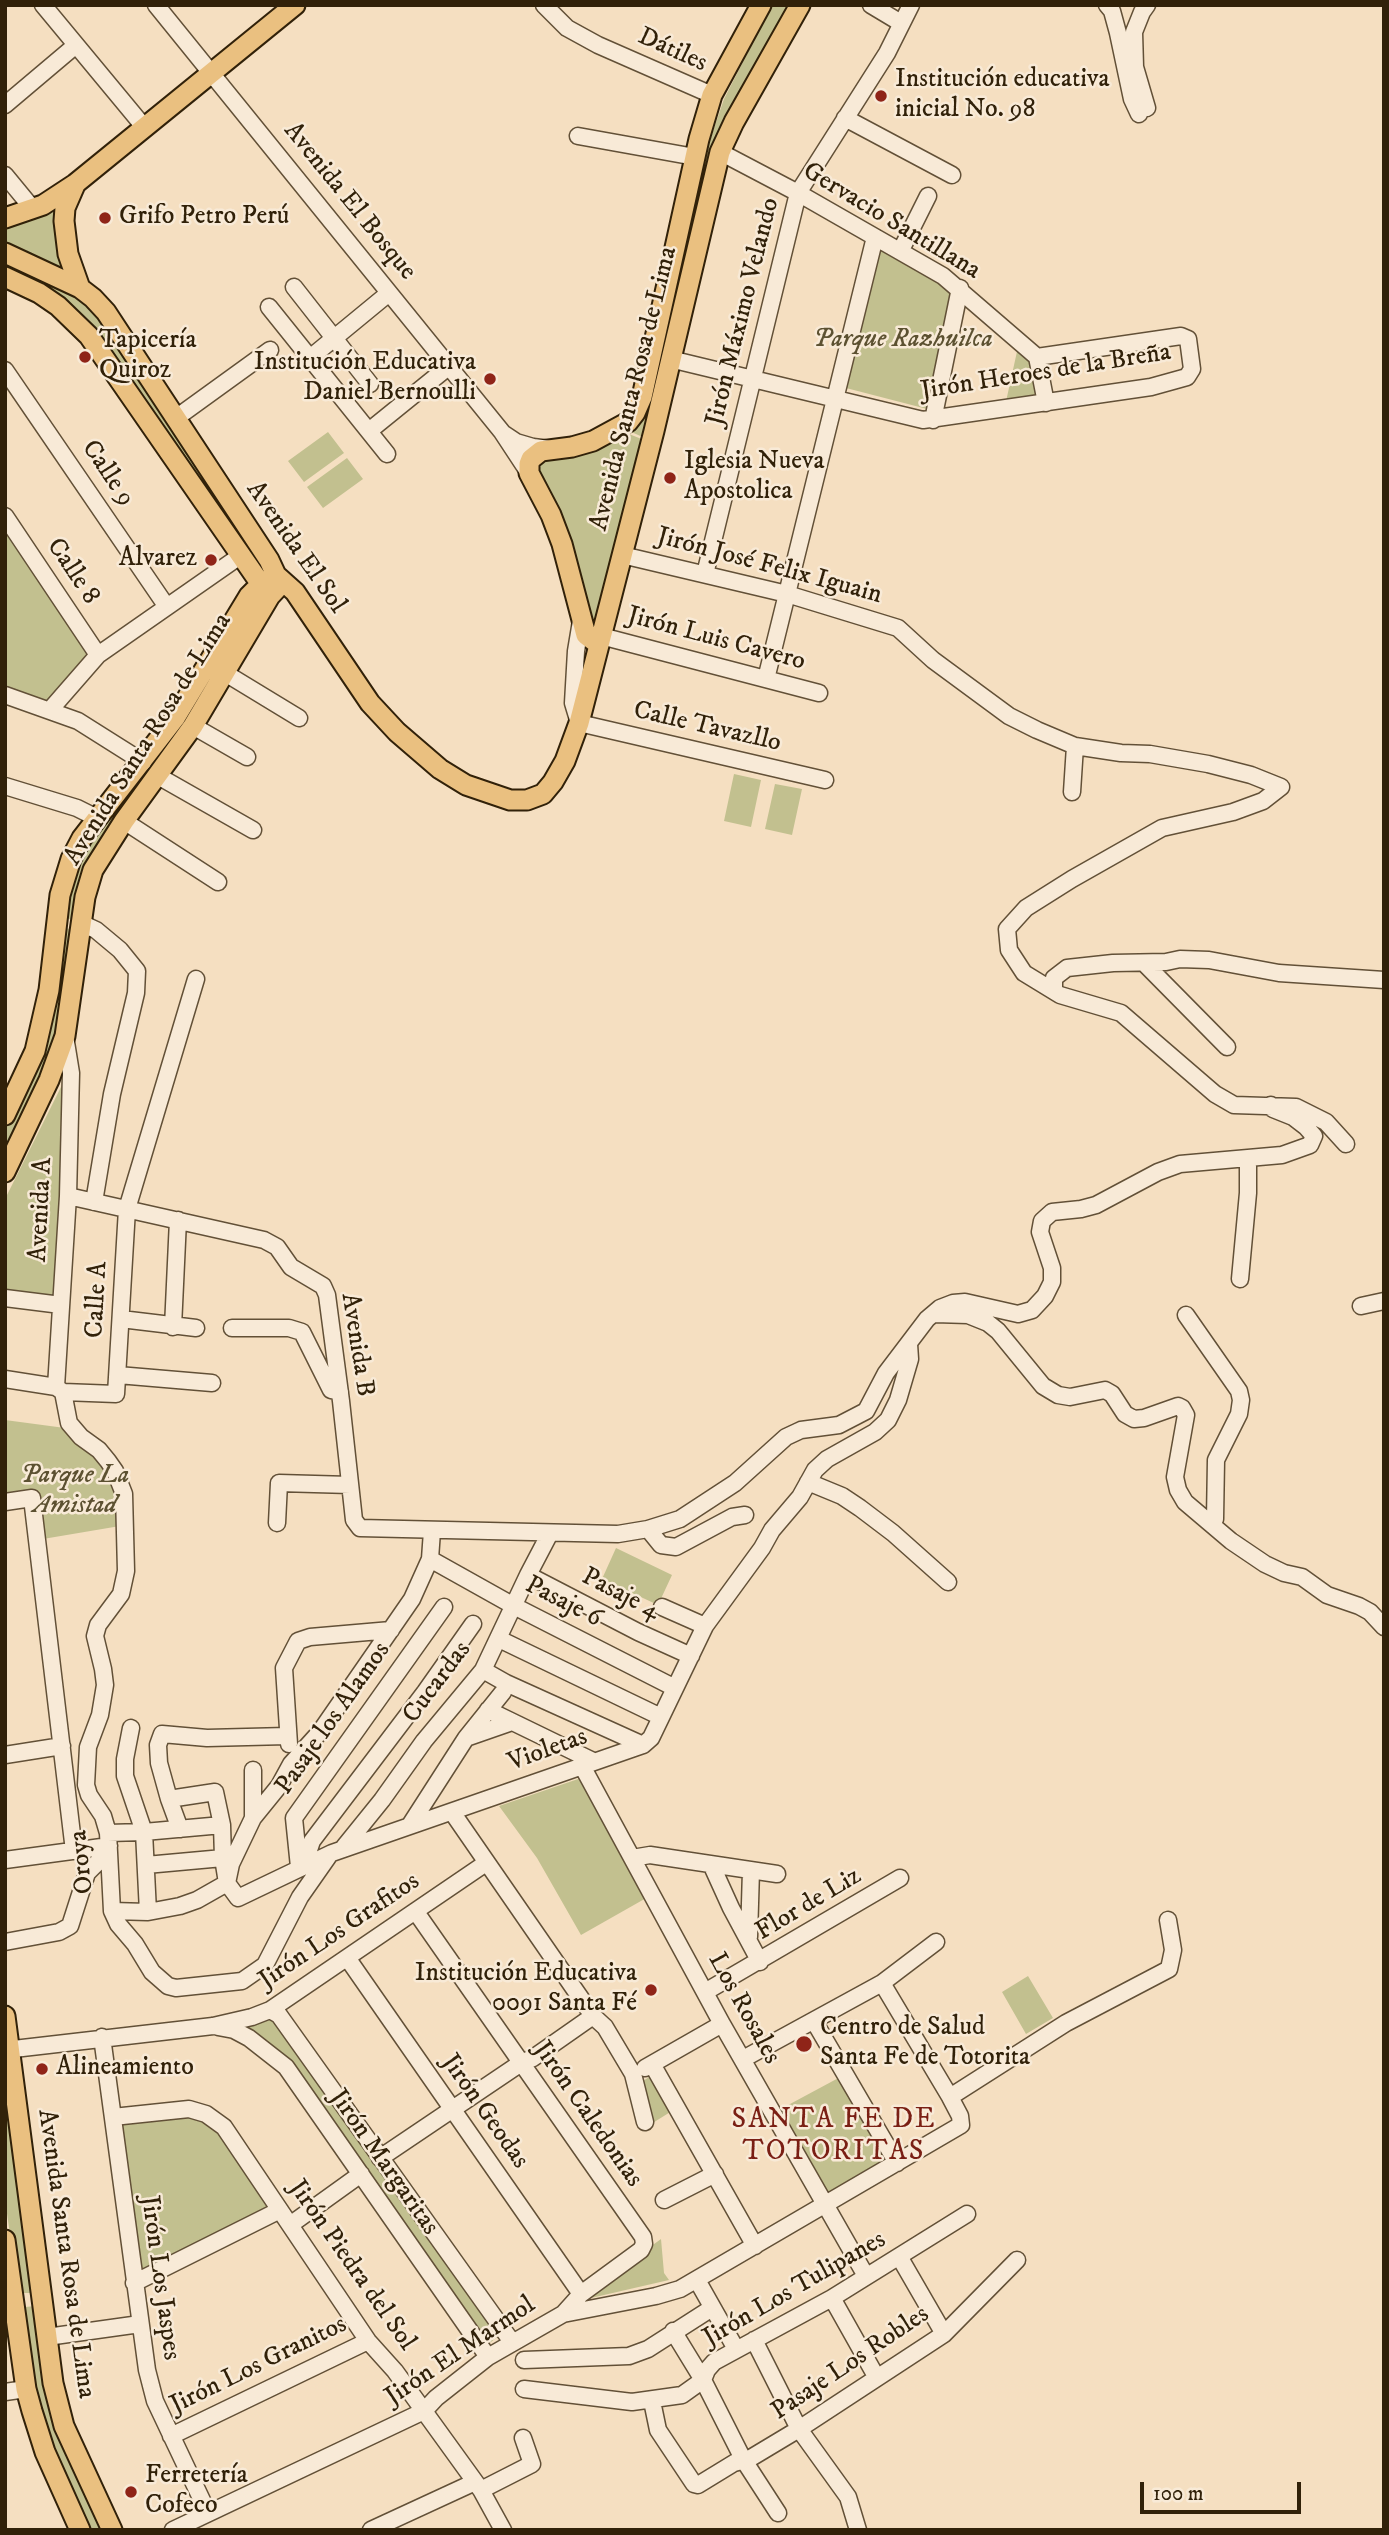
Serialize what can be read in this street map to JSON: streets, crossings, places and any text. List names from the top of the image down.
{
  "streets": {
    "main road": ["Avenida El Bosque", "Avenida Santa Rosa de Lima", "Avenida El Sol"],
    "street": [
      "Dátiles",
      "Gervacio Santillana",
      "Jirón Máximo Velando",
      "Jirón Heroes de la Breña",
      "Calle 9",
      "Jirón José Felix Iguain",
      "Calle 8",
      "Jirón Luis Cavero",
      "Calle Tavazllo",
      "Avenida A",
      "Calle A",
      "Avenida B",
      "Pasaje 4",
      "Pasaje 6",
      "Cucardas",
      "Pasaje los Alamos",
      "Violetas",
      "Oroya",
      "Flor de Liz",
      "Jirón Los Grafitos",
      "Los Rosales",
      "Jirón Geodas",
      "Jirón Caledonias",
      "Jirón Margaritas",
      "Jirón Piedra del Sol",
      "Jirón Los Jaspes",
      "Jirón Los Tulipanes",
      "Jirón El Marmol",
      "Pasaje Los Robles",
      "Jirón Los Granitos"
    ]
  },
  "crossings": [
    ["Dátiles", "Avenida Santa Rosa de Lima"],
    ["Avenida El Bosque", "Avenida Santa Rosa de Lima"],
    ["Avenida El Bosque", "Jirón Luis Cavero"],
    ["Avenida El Bosque", "Calle Tavazllo"],
    ["Gervacio Santillana", "Jirón Máximo Velando"],
    ["Gervacio Santillana", "Jirón Heroes de la Breña"],
    ["Gervacio Santillana", "Avenida Santa Rosa de Lima"],
    ["Jirón Máximo Velando", "Jirón Heroes de la Breña"],
    ["Jirón Máximo Velando", "Jirón José Felix Iguain"],
    ["Jirón Heroes de la Breña", "Avenida Santa Rosa de Lima"],
    ["Avenida Santa Rosa de Lima", "Avenida El Sol"],
    ["Avenida Santa Rosa de Lima", "Jirón José Felix Iguain"],
    ["Avenida Santa Rosa de Lima", "Jirón Luis Cavero"],
    ["Avenida Santa Rosa de Lima", "Calle Tavazllo"],
    ["Avenida Santa Rosa de Lima", "Avenida A"],
    ["Avenida Santa Rosa de Lima", "Jirón Los Grafitos"],
    ["Avenida A", "Calle A"],
    ["Avenida A", "Avenida B"],
    ["Avenida A", "Oroya"],
    ["Calle A", "Avenida B"],
    ["Calle A", "Oroya"],
    ["Pasaje 4", "Cucardas"],
    ["Pasaje 6", "Cucardas"],
    ["Cucardas", "Violetas"],
    ["Cucardas", "Oroya"],
    ["Pasaje los Alamos", "Violetas"],
    ["Violetas", "Oroya"],
    ["Violetas", "Los Rosales"],
    ["Flor de Liz", "Los Rosales"],
    ["Jirón Los Grafitos", "Jirón Geodas"],
    ["Jirón Los Grafitos", "Jirón Caledonias"],
    ["Jirón Los Grafitos", "Jirón Margaritas"],
    ["Jirón Los Grafitos", "Jirón Los Jaspes"],
    ["Los Rosales", "Jirón Los Tulipanes"],
    ["Jirón Geodas", "Jirón El Marmol"],
    ["Jirón Caledonias", "Jirón El Marmol"],
    ["Jirón Margaritas", "Jirón El Marmol"],
    ["Jirón Piedra del Sol", "Jirón Los Jaspes"],
    ["Jirón Piedra del Sol", "Jirón El Marmol"],
    ["Jirón Piedra del Sol", "Jirón Los Granitos"],
    ["Jirón Los Jaspes", "Jirón El Marmol"],
    ["Jirón Los Jaspes", "Jirón Los Granitos"],
    ["Jirón Los Tulipanes", "Pasaje Los Robles"]
  ],
  "districts": ["SANTA FE DE TOTORITAS"],
  "parks": ["Parque Razhuilca", "Parque La Amistad"],
  "places": [
    "Institución educativa inicial No. 98",
    "Grifo Petro Perú",
    "Tapicería Quiroz",
    "Institución Educativa Daniel Bernoulli",
    "Iglesia Nueva Apostolica",
    "Alvarez",
    "Institución Educativa 0091 Santa Fé",
    "Centro de Salud Santa Fe de Totorita",
    "Alineamiento",
    "Ferretería Cofeco"
  ],
  "scale_bar": "100 m"
}
